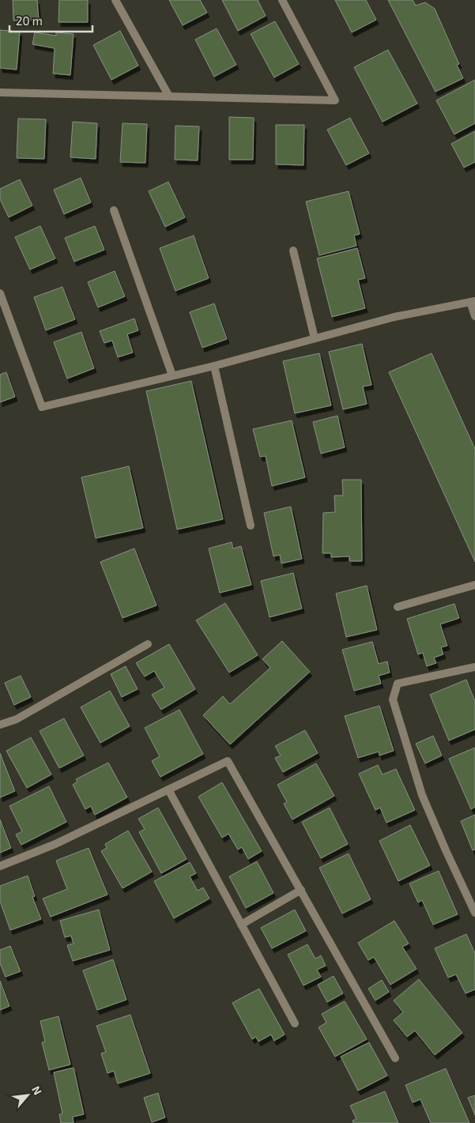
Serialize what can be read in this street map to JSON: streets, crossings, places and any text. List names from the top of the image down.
{
  "scale_bar": "20 m",
  "north": "top right"
}
